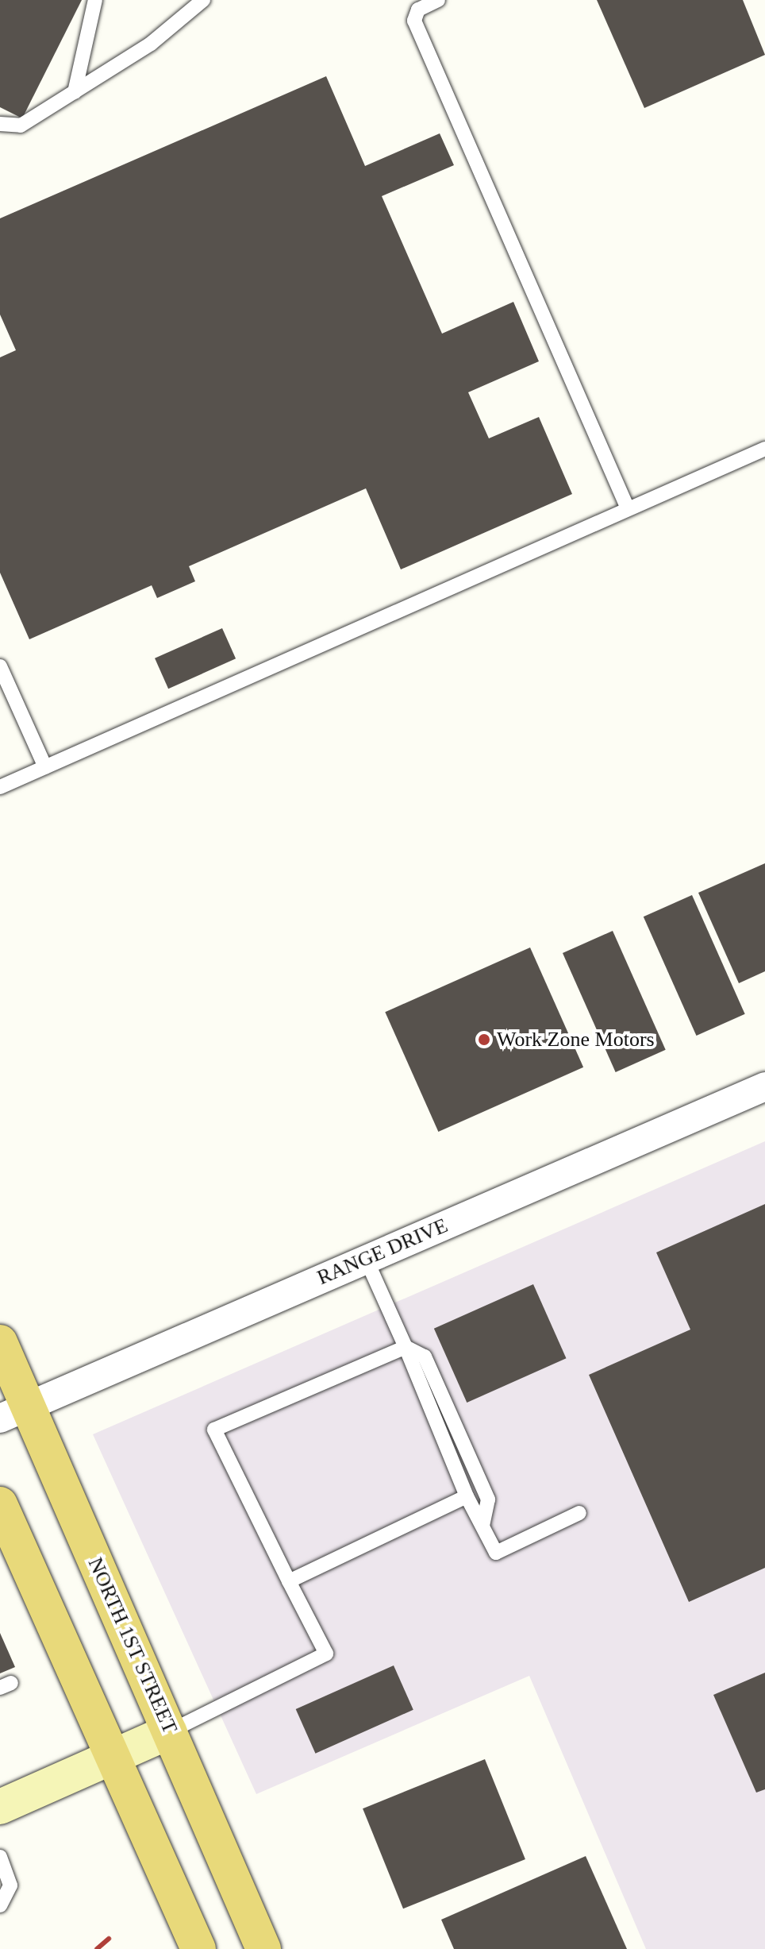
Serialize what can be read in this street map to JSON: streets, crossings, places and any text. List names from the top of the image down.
{
  "streets": {
    "main road": ["NORTH 1ST STREET"],
    "street": ["RANGE DRIVE"]
  },
  "crossings": [
    ["RANGE DRIVE", "NORTH 1ST STREET"]
  ],
  "places": ["Work Zone Motors"]
}
